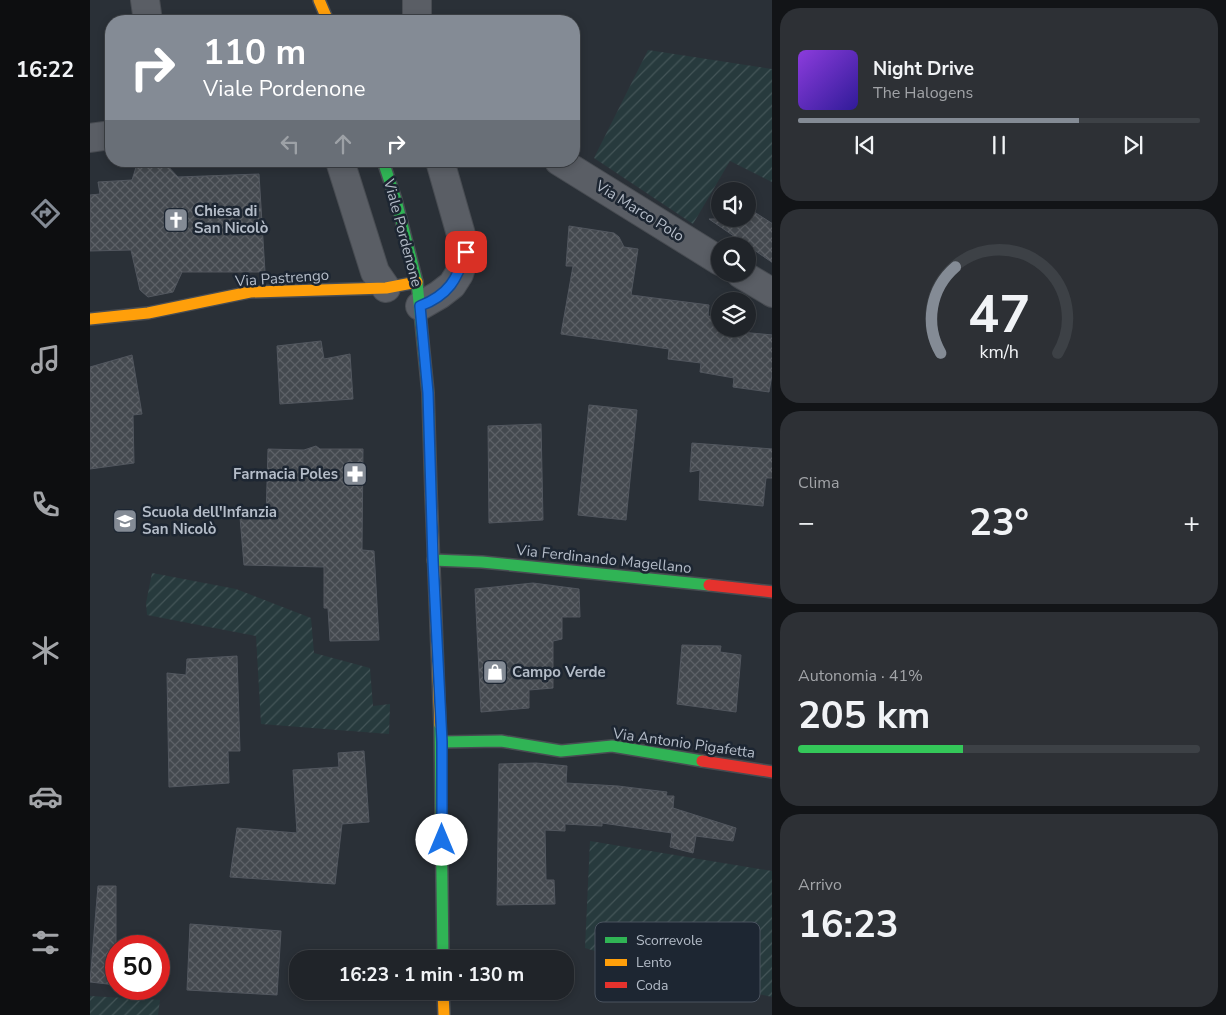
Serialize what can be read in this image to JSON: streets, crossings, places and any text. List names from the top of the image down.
{
  "streets": {
    "street": [
      "Via Marco Polo",
      "Viale Pordenone",
      "Via Pastrengo",
      "Via Ferdinando Magellano",
      "Via Antonio Pigafetta"
    ]
  },
  "crossings": [
    ["Viale Pordenone", "Via Pastrengo"],
    ["Viale Pordenone", "Via Ferdinando Magellano"],
    ["Viale Pordenone", "Via Antonio Pigafetta"]
  ],
  "places": {
    "church": ["Chiesa di San Nicolò"],
    "pharmacy": ["Farmacia Poles"],
    "school or university": ["Scuola dell'Infanzia San Nicolò"],
    "shop": ["Campo Verde"]
  },
  "legend": ["Scorrevole", "Lento", "Coda"],
  "page": {
    "tabs": "16:22",
    "turn": ["110 m", "Viale Pordenone"],
    "song": ["Night Drive", "The Halogens"],
    "tile": [
      "Clima",
      ["Autonomia · 41%", "205 km"],
      ["Arrivo", "16:23"]
    ],
    "heat": ["−", "23°", "+"],
    "limit": "50",
    "trip": "16:23 · 1 min · 130 m",
    "gauge": ["47", "km/h"]
  }
}
